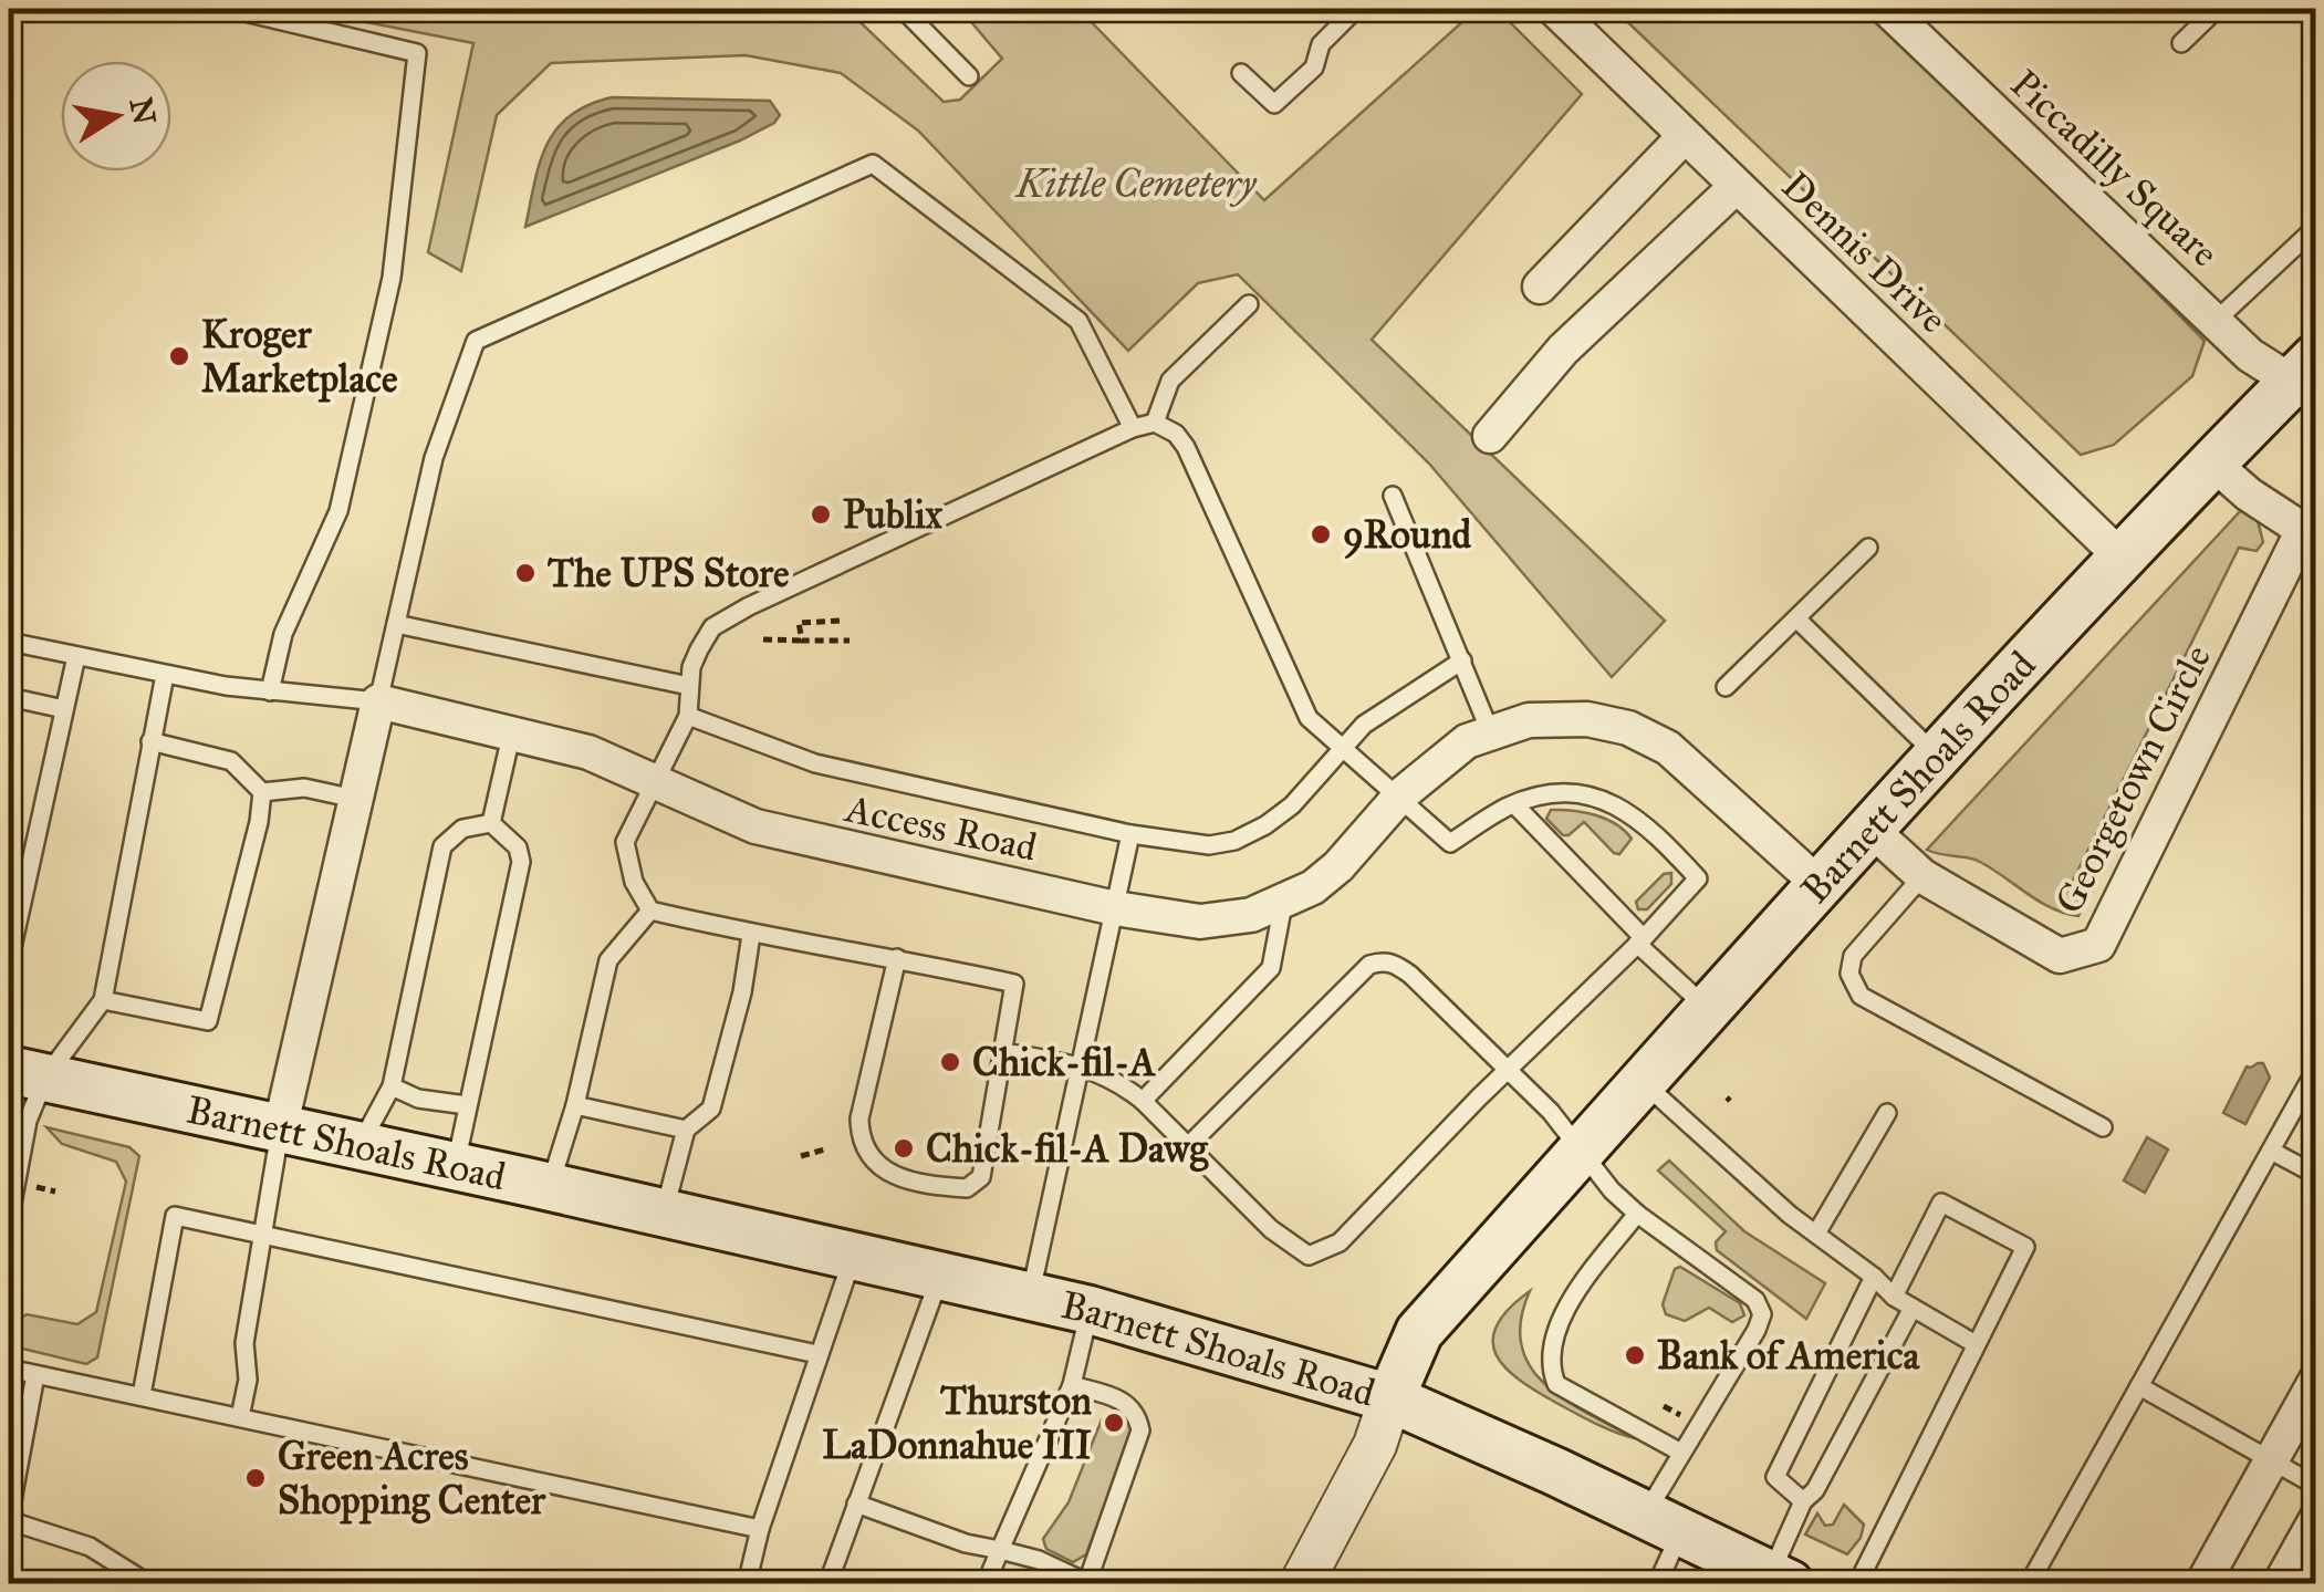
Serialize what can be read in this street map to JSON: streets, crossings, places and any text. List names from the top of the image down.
{
  "streets": {
    "main road": ["Barnett Shoals Road"],
    "street": [
      "Piccadilly Square",
      "Dennis Drive",
      "Georgetown Circle",
      "Access Road"
    ]
  },
  "crossings": [
    ["Piccadilly Square", "Barnett Shoals Road"],
    ["Dennis Drive", "Barnett Shoals Road"],
    ["Barnett Shoals Road", "Georgetown Circle"],
    ["Barnett Shoals Road", "Access Road"]
  ],
  "parks": ["Kittle Cemetery"],
  "places": [
    "Kroger Marketplace",
    "Publix",
    "9Round",
    "The UPS Store",
    "Chick-fil-A",
    "Chick-fil-A Dawg",
    "Bank of America",
    "Thurston LaDonnahue III",
    "Green Acres Shopping Center"
  ],
  "north": "right"
}
